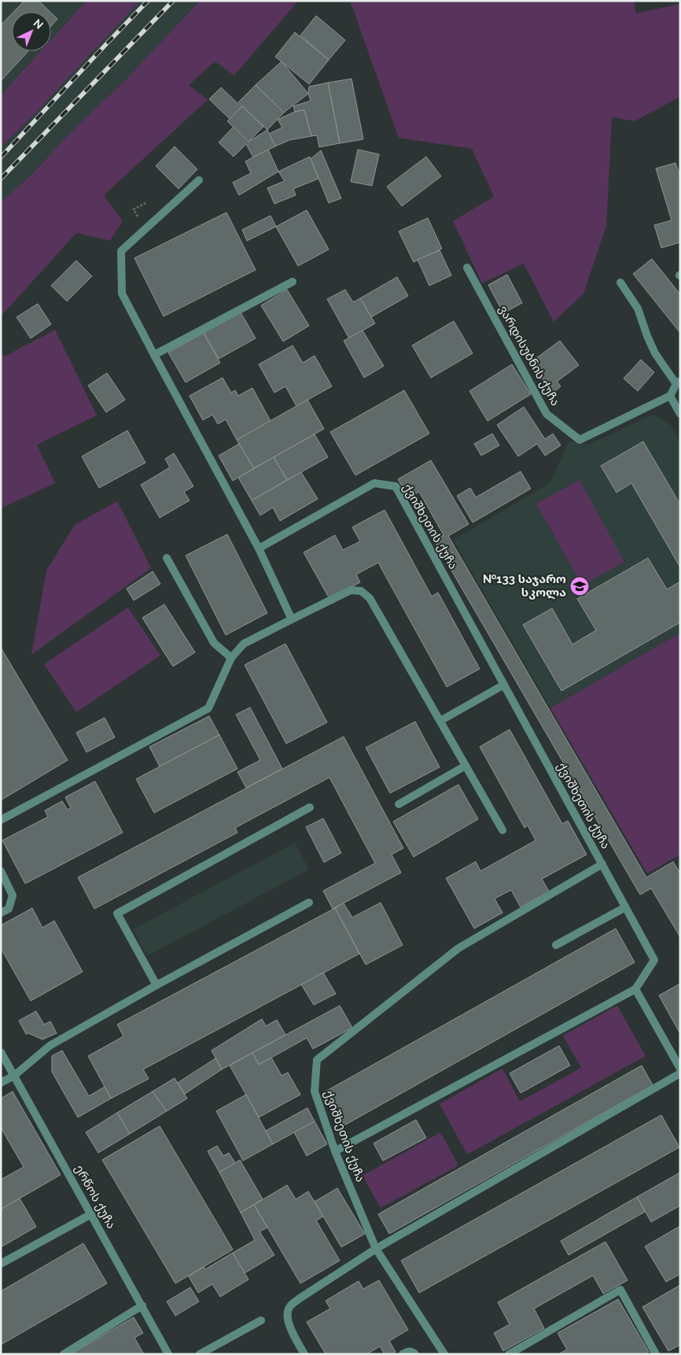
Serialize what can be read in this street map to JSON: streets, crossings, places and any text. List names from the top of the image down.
{
  "streets": {
    "street": ["ვარდისუბნის ქუჩა", "ქვიშხეთის ქუჩა", "ერწოს ქუჩა"]
  },
  "places": {
    "school or university": ["№133 საჯარო სკოლა"]
  },
  "north": "top right"
}
